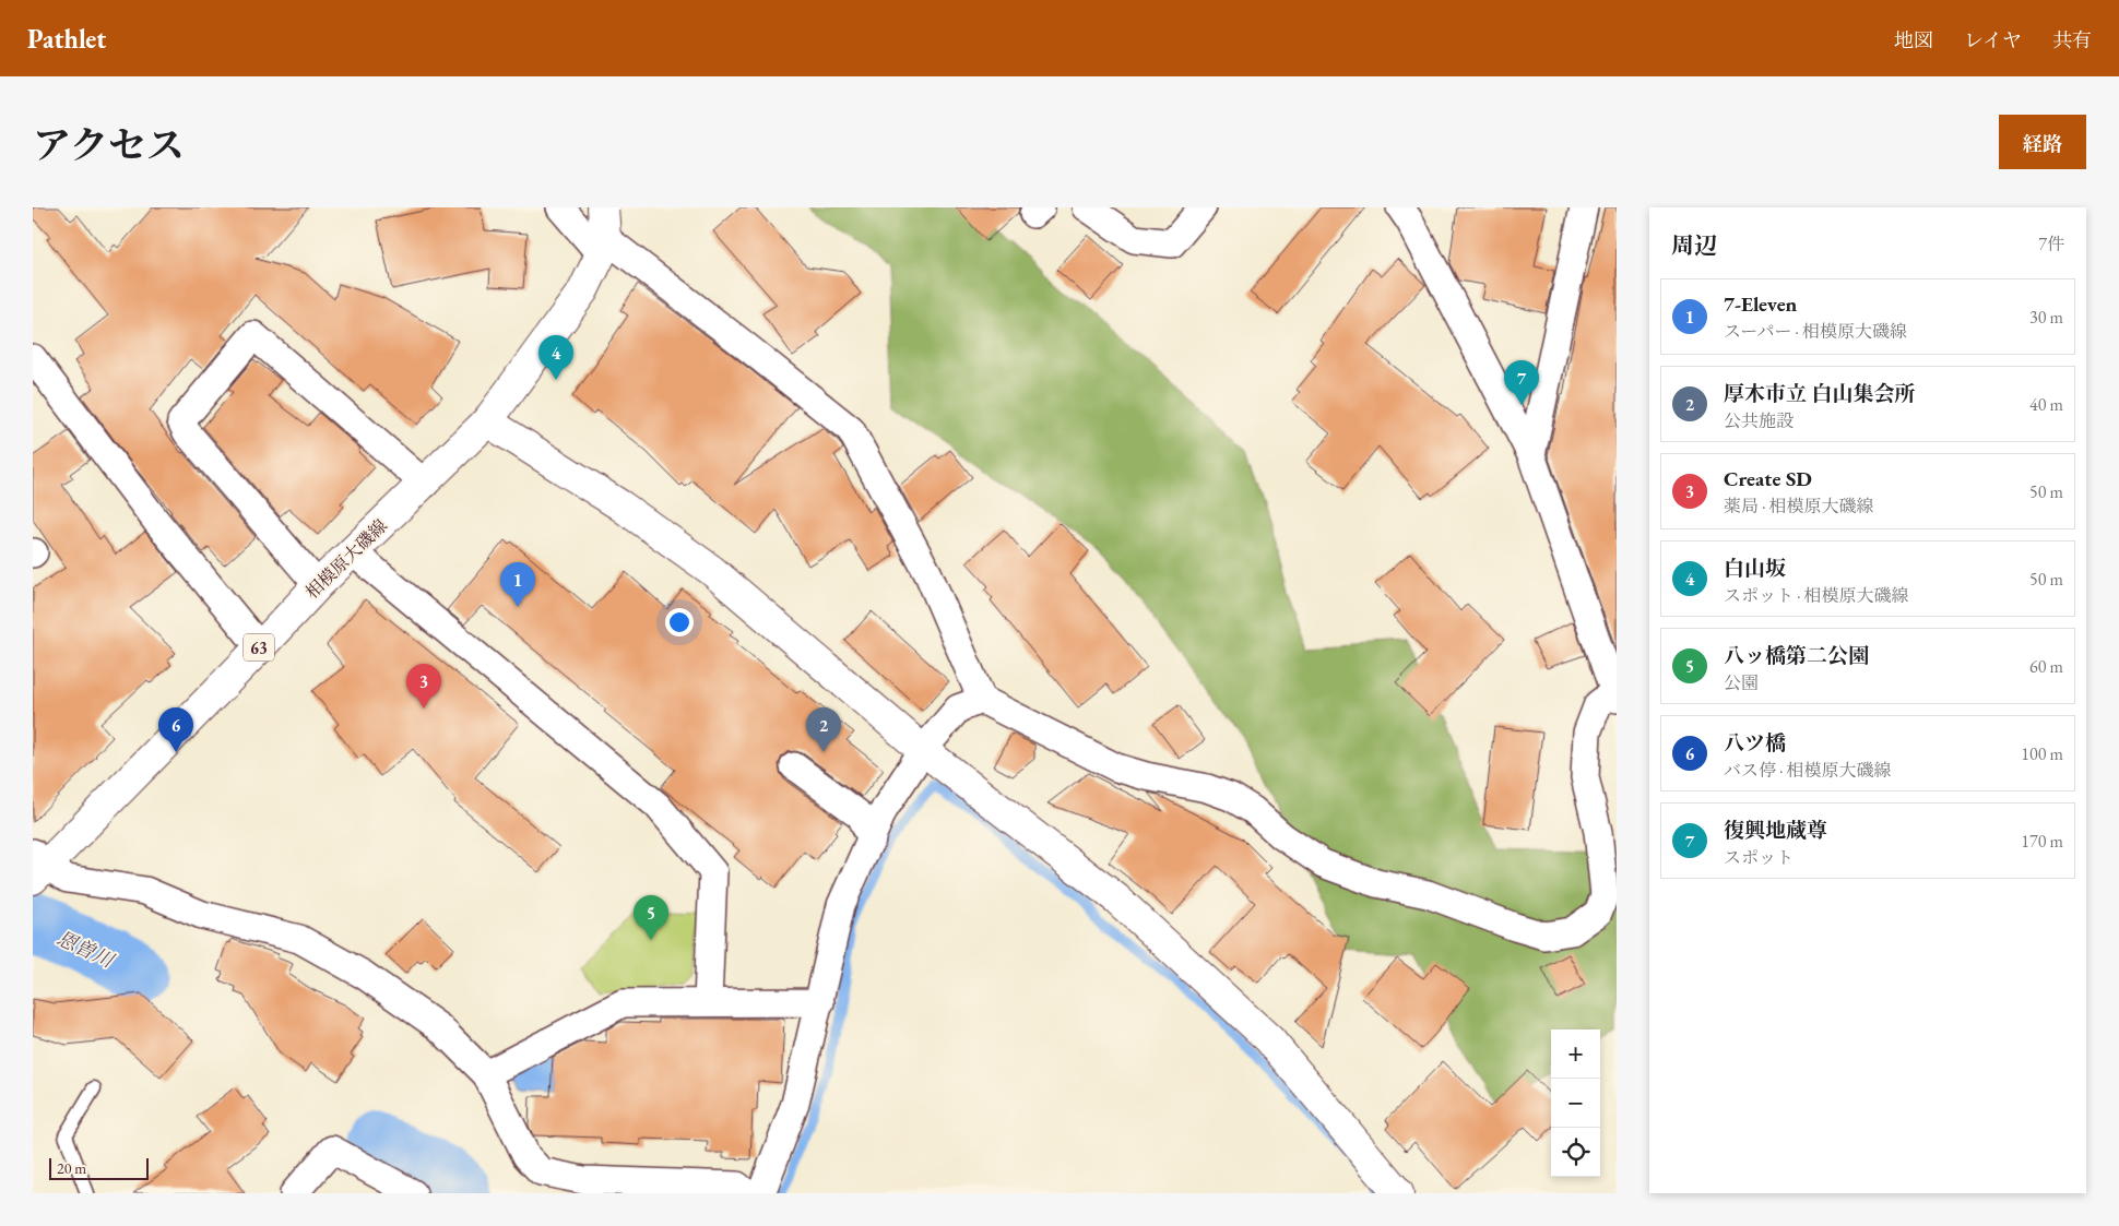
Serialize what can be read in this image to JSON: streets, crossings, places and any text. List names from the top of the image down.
{
  "streets": {
    "street": ["相模原大磯線", "63"]
  },
  "water": ["恩曽川"],
  "scale_bar": "20 m",
  "page": {
    "header": "Pathlet",
    "nav": ["地図", "レイヤ", "共有"],
    "title": "アクセス",
    "buttons": "経路",
    "heading": ["周辺", "7件"],
    "list": [
      {
        "mark": "1",
        "name": "7-Eleven",
        "note": "スーパー · 相模原大磯線",
        "value": "30 m"
      },
      {
        "mark": "2",
        "name": "厚木市立 白山集会所",
        "note": "公共施設",
        "value": "40 m"
      },
      {
        "mark": "3",
        "name": "Create SD",
        "note": "薬局 · 相模原大磯線",
        "value": "50 m"
      },
      {
        "mark": "4",
        "name": "白山坂",
        "note": "スポット · 相模原大磯線",
        "value": "50 m"
      },
      {
        "mark": "5",
        "name": "八ッ橋第二公園",
        "note": "公園",
        "value": "60 m"
      },
      {
        "mark": "6",
        "name": "八ツ橋",
        "note": "バス停 · 相模原大磯線",
        "value": "100 m"
      },
      {
        "mark": "7",
        "name": "復興地蔵尊",
        "note": "スポット",
        "value": "170 m"
      }
    ],
    "pins": [
      "4",
      "7",
      "1",
      "3",
      "2",
      "6",
      "5"
    ],
    "map_buttons": ["+", "−"],
    "scale": "20 m"
  }
}
